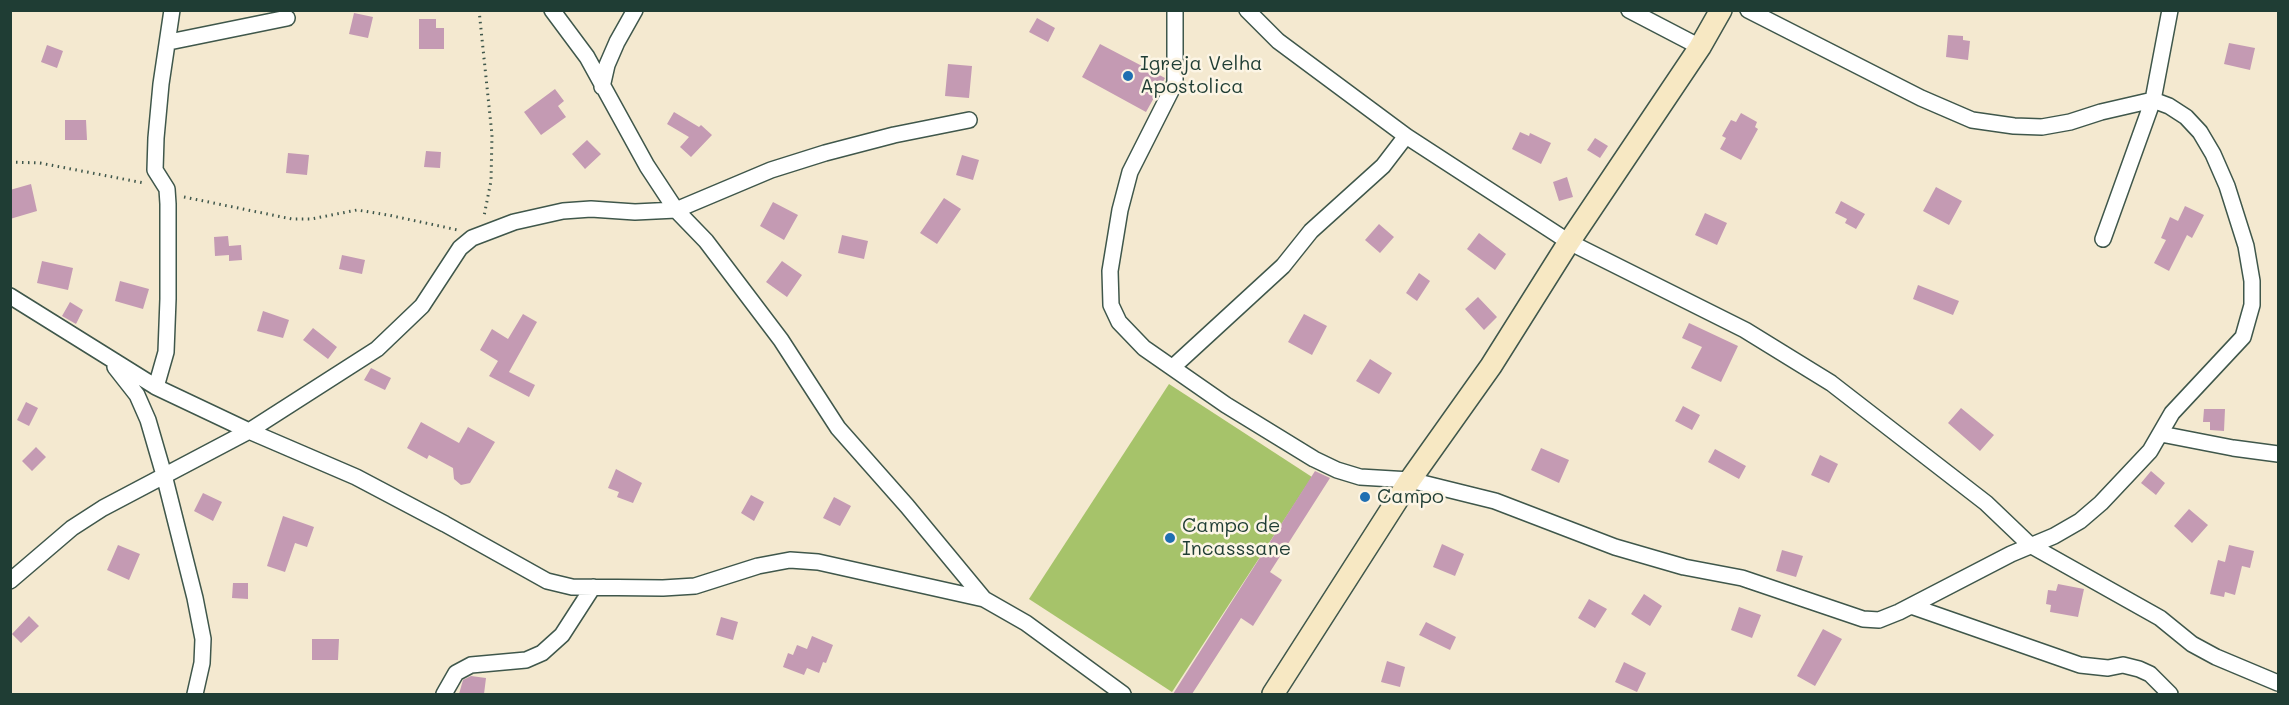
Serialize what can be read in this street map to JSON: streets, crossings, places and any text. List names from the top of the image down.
{
  "places": ["Igreja Velha Apostolica", "Campo", "Campo de Incasssane"]
}
